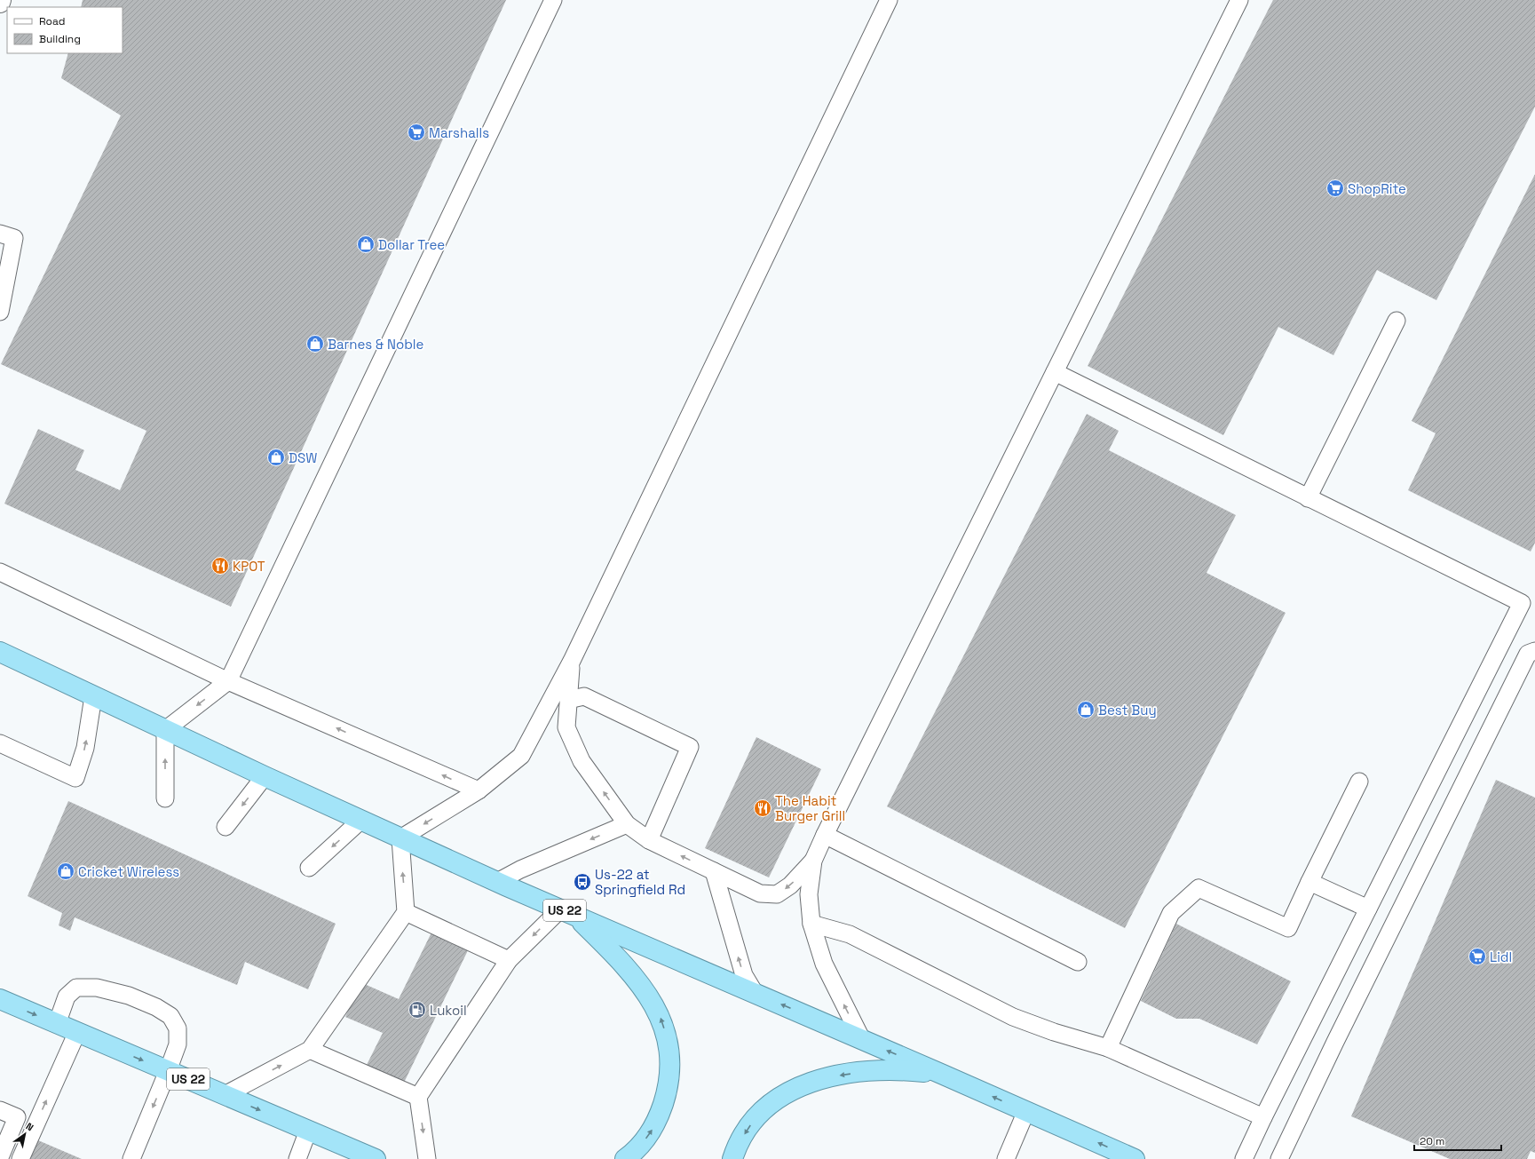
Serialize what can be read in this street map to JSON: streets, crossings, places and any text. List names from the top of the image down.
{
  "streets": {
    "highway": ["US 22"]
  },
  "places": {
    "supermarket": ["Marshalls", "ShopRite", "Lidl"],
    "shop": [
      "Dollar Tree",
      "Barnes & Noble",
      "DSW",
      "Best Buy",
      "Cricket Wireless"
    ],
    "restaurant": ["KPOT", "The Habit Burger Grill"],
    "bus stop": ["Us-22 at Springfield Rd"],
    "fuel station": ["Lukoil"]
  },
  "legend": ["Road", "Building"],
  "scale_bar": "20 m",
  "north": "top right"
}
